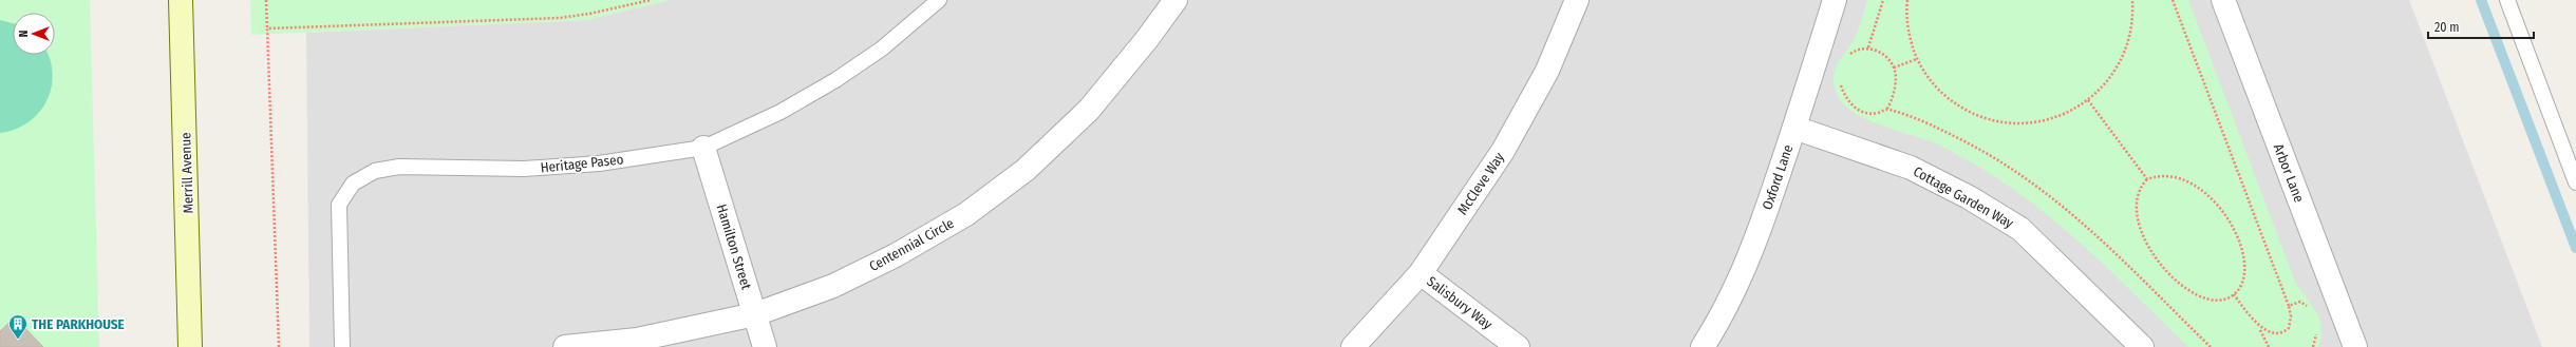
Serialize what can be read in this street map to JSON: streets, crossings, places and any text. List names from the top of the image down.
{
  "streets": {
    "main road": ["Merrill Avenue"],
    "street": [
      "Arbor Lane",
      "Oxford Lane",
      "McCleve Way",
      "Cottage Garden Way",
      "Centennial Circle",
      "Hamilton Street",
      "Salisbury Way"
    ],
    "lane": ["Heritage Paseo"]
  },
  "crossings": [
    ["Heritage Paseo", "Hamilton Street"],
    ["Oxford Lane", "Cottage Garden Way"],
    ["McCleve Way", "Salisbury Way"],
    ["Centennial Circle", "Hamilton Street"]
  ],
  "places": {
    "building": ["THE PARKHOUSE"]
  },
  "scale_bar": "20 m",
  "north": "left"
}
